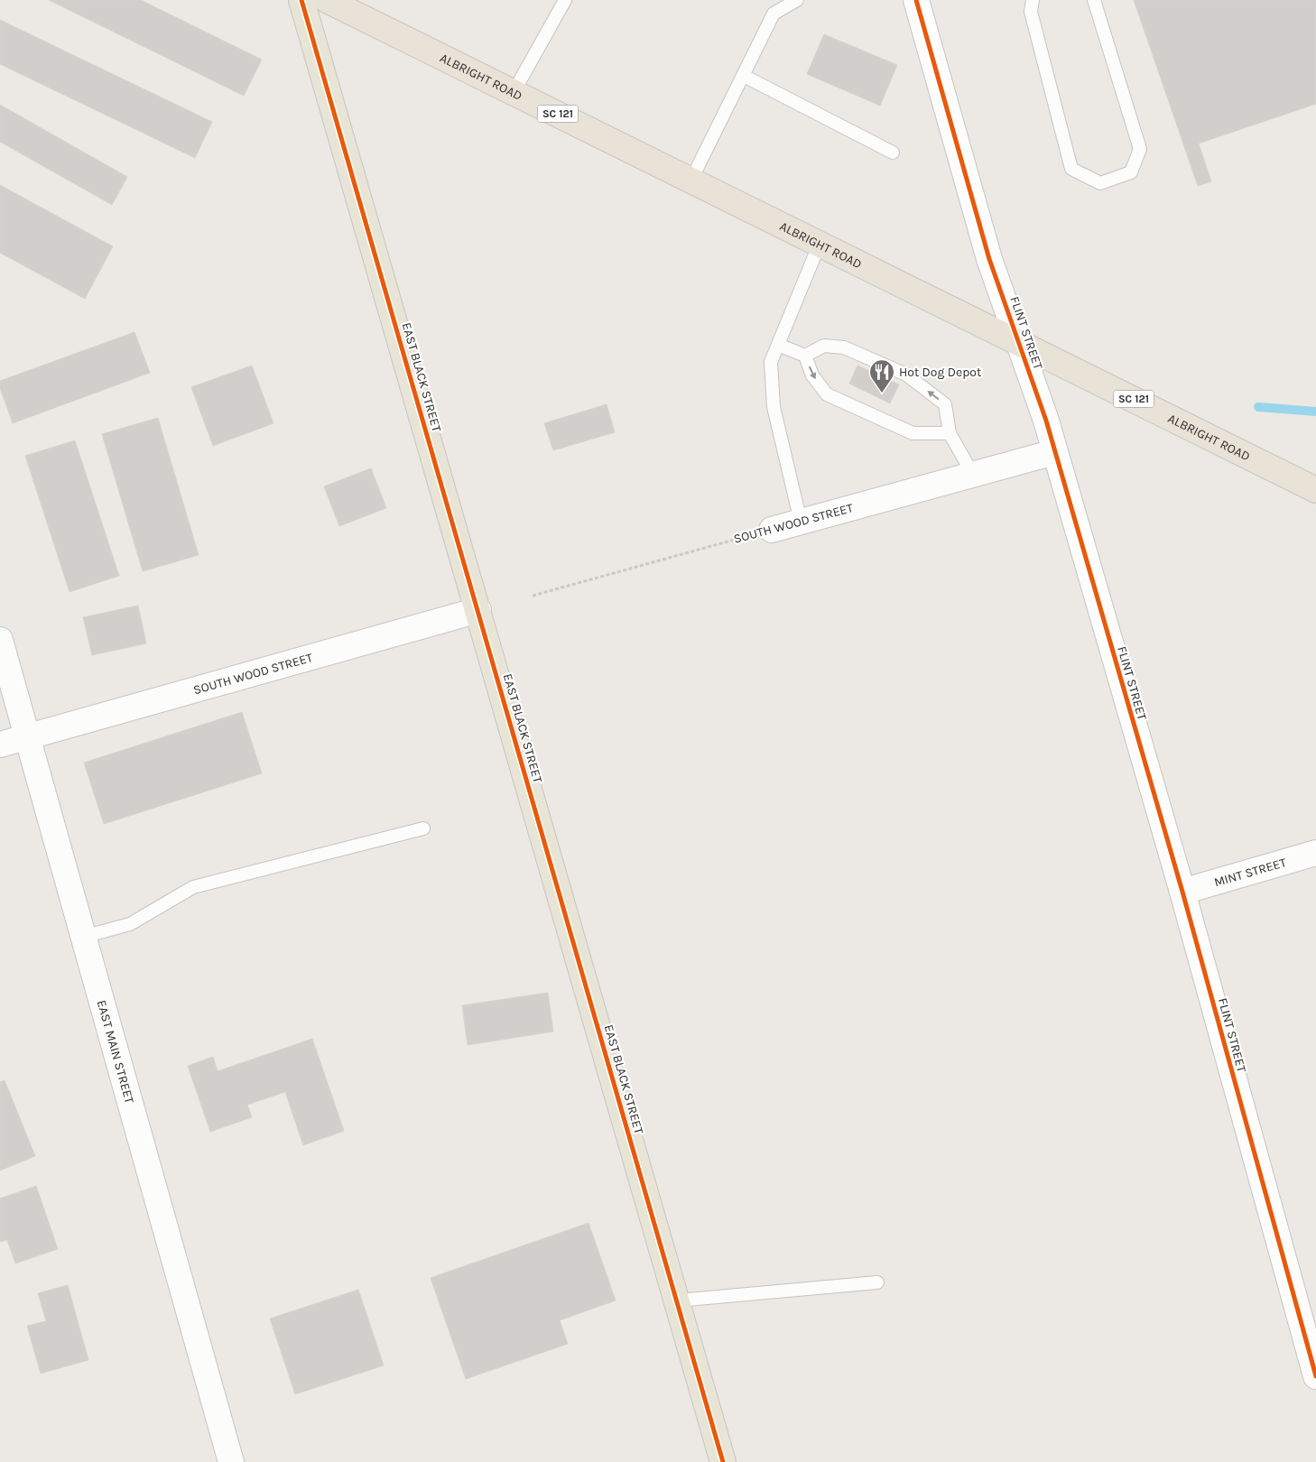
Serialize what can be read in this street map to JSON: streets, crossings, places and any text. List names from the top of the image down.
{
  "streets": {
    "highway": ["ALBRIGHT ROAD", "SC 121"],
    "main road": ["EAST BLACK STREET"],
    "street": [
      "FLINT STREET",
      "SOUTH WOOD STREET",
      "MINT STREET",
      "EAST MAIN STREET"
    ]
  },
  "crossings": [
    ["ALBRIGHT ROAD", "FLINT STREET"],
    ["FLINT STREET", "SOUTH WOOD STREET"],
    ["FLINT STREET", "MINT STREET"],
    ["EAST BLACK STREET", "SOUTH WOOD STREET"],
    ["SOUTH WOOD STREET", "EAST MAIN STREET"]
  ],
  "places": {
    "restaurant": ["Hot Dog Depot"]
  }
}
